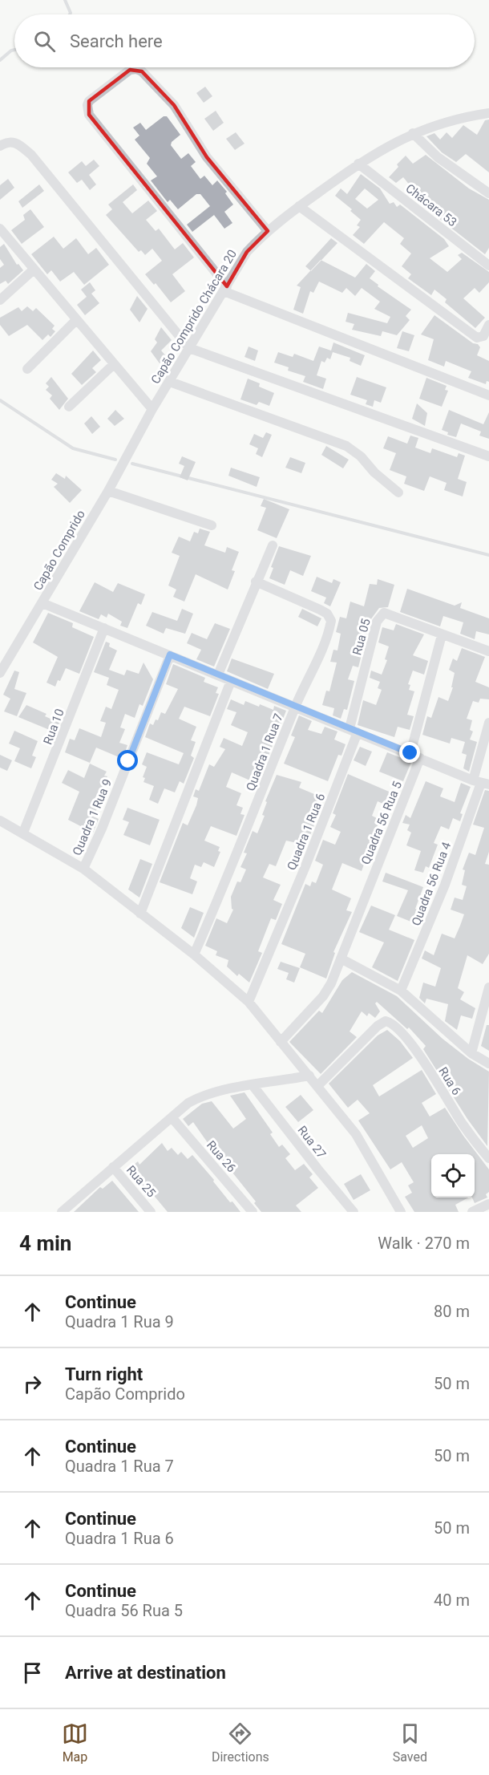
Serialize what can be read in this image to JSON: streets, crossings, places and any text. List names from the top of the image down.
{
  "streets": {
    "street": [
      "Chácara 53",
      "Capão Comprido Chácara 20",
      "Capão Comprido",
      "Rua 05",
      "Rua 10",
      "Quadra 1 Rua 7",
      "Quadra 1 Rua 9",
      "Quadra 56 Rua 5",
      "Quadra 1 Rua 6",
      "Quadra 56 Rua 4",
      "Rua 6",
      "Rua 27",
      "Rua 26",
      "Rua 25"
    ]
  },
  "crossings": [
    ["Chácara 53", "Capão Comprido Chácara 20"],
    ["Capão Comprido Chácara 20", "Capão Comprido"],
    ["Capão Comprido", "Rua 10"],
    ["Capão Comprido", "Quadra 1 Rua 7"],
    ["Capão Comprido", "Quadra 1 Rua 9"],
    ["Rua 05", "Quadra 56 Rua 5"],
    ["Rua 05", "Quadra 1 Rua 6"],
    ["Rua 10", "Quadra 1 Rua 9"]
  ],
  "page": {
    "search": "Search here",
    "heading": ["4 min", "Walk · 270 m"],
    "list": [
      ["Continue", "Quadra 1 Rua 9", "80 m"],
      ["Turn right", "Capão Comprido", "50 m"],
      ["Continue", "Quadra 1 Rua 7", "50 m"],
      ["Continue", "Quadra 1 Rua 6", "50 m"],
      ["Continue", "Quadra 56 Rua 5", "40 m"],
      "Arrive at destination"
    ],
    "nav": ["Map", "Directions", "Saved"]
  }
}
